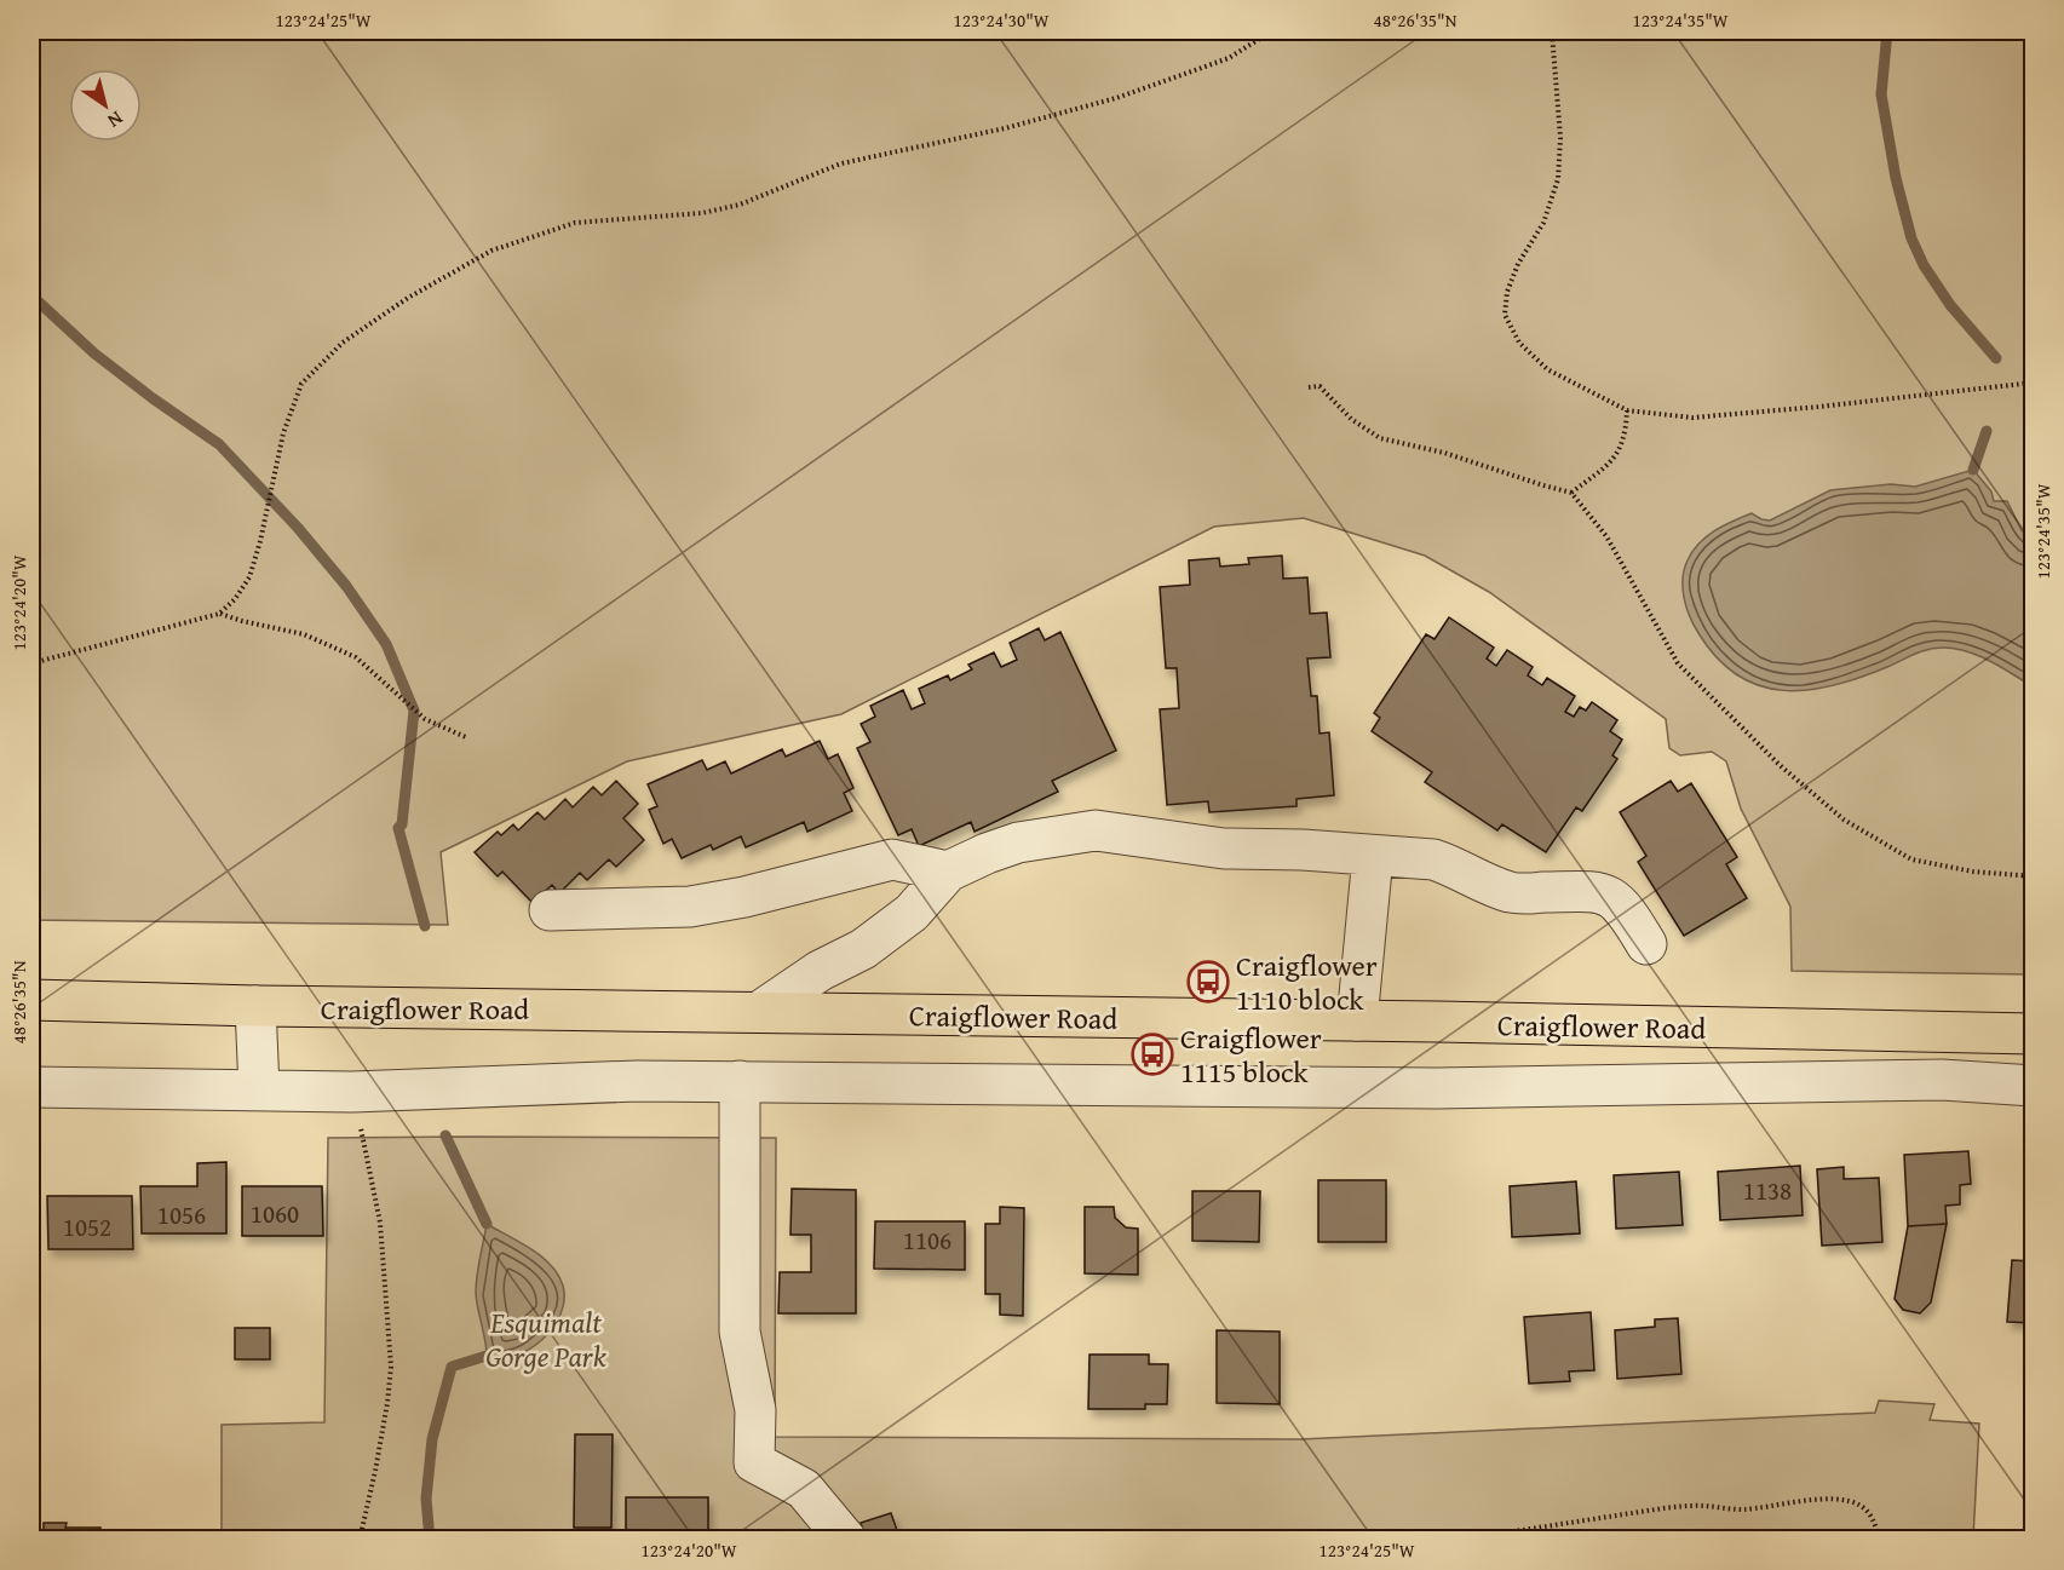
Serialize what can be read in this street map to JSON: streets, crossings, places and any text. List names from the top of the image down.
{
  "streets": {
    "main road": ["Craigflower Road"]
  },
  "parks": ["Esquimalt Gorge Park"],
  "places": {
    "bus stop": ["Craigflower 1110 block", "Craigflower 1115 block"]
  },
  "house_numbers": [
    "1138",
    "1060",
    "1056",
    "1052",
    "1106"
  ],
  "north": "bottom right",
  "coordinates": [
    "123°24'25\"W",
    "123°24'30\"W",
    "48°26'35\"N",
    "123°24'35\"W",
    "123°24'20\"W"
  ]
}
